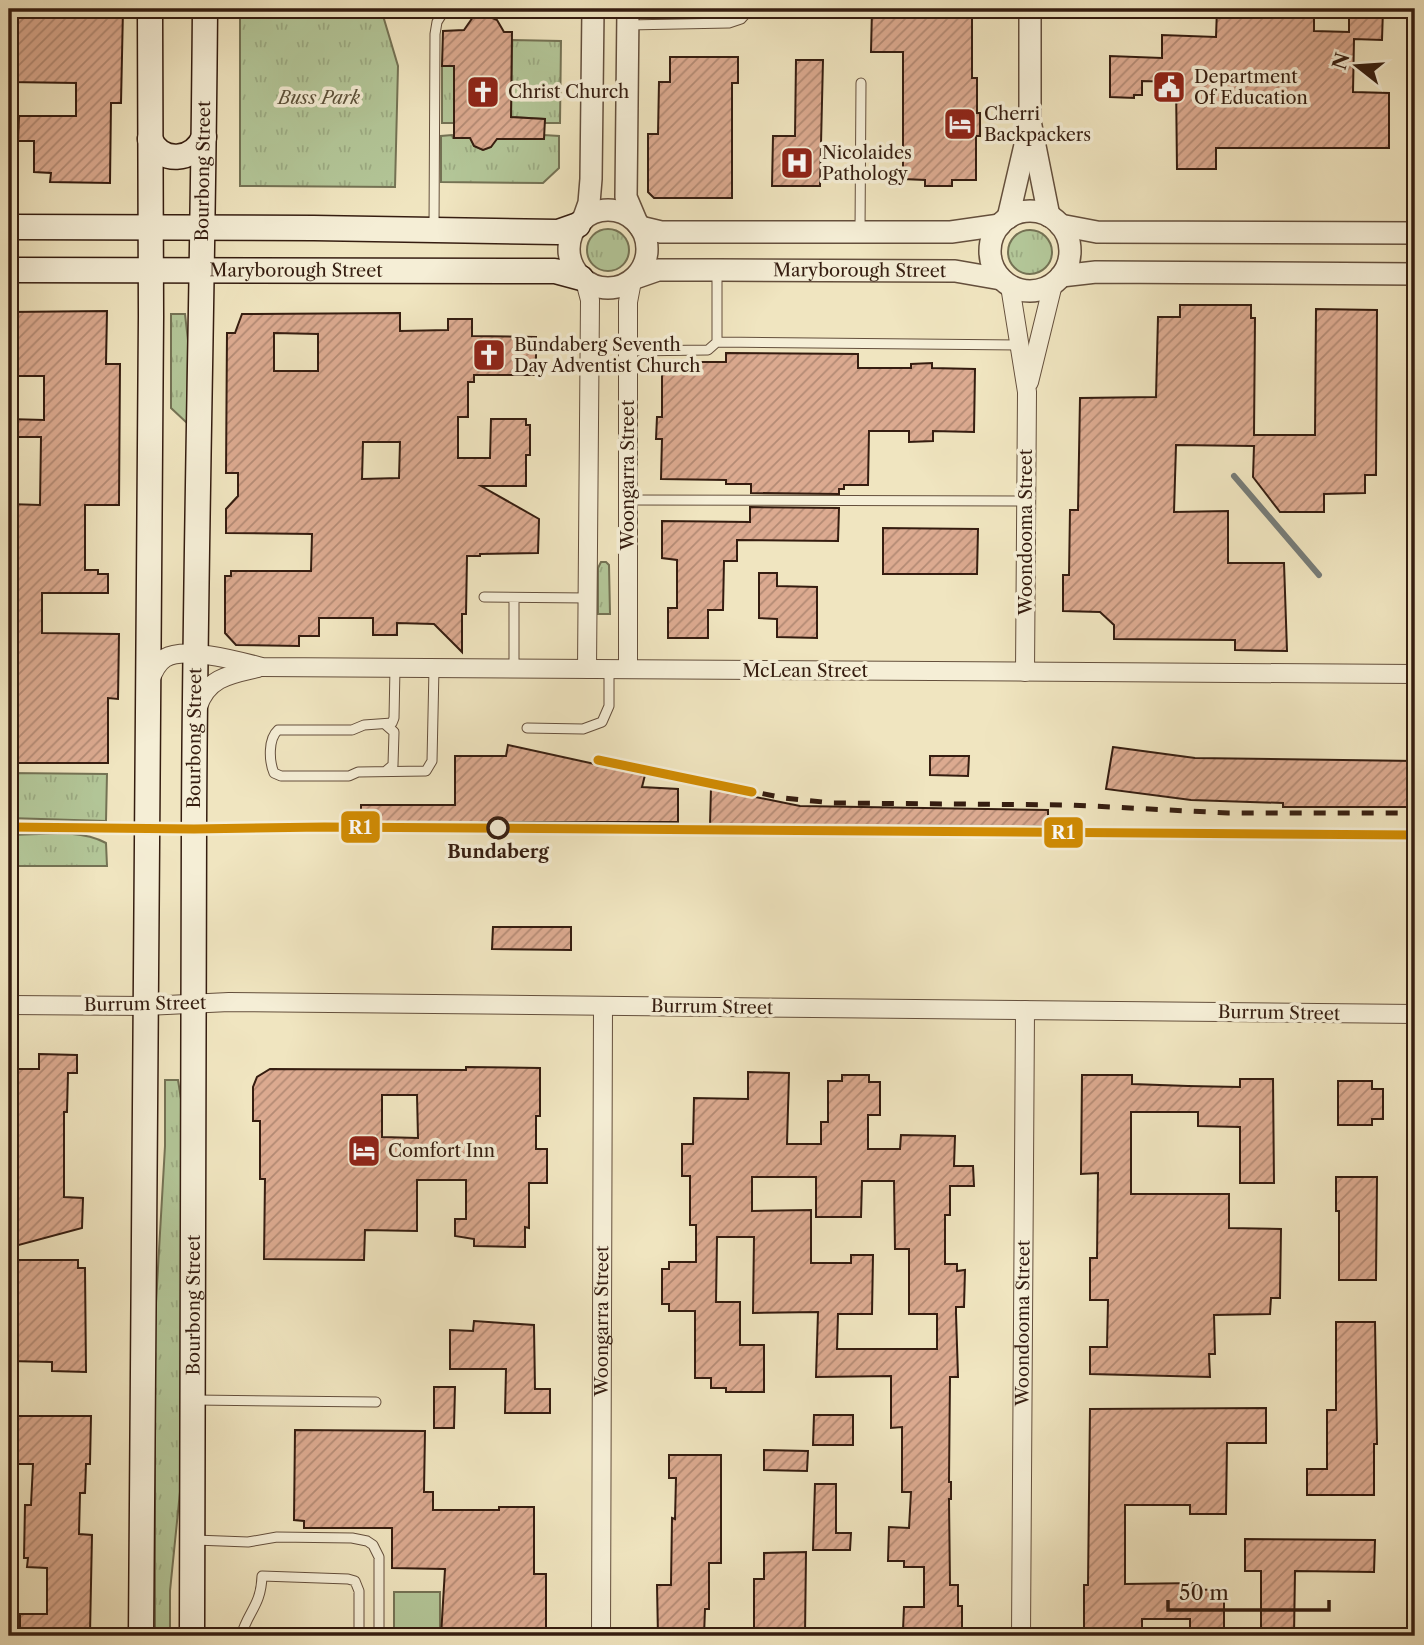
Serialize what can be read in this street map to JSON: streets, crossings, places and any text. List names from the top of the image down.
{
  "streets": {
    "main road": ["Bourbong Street", "Maryborough Street"],
    "street": [
      "Woongarra Street",
      "Woondooma Street",
      "McLean Street",
      "Burrum Street"
    ]
  },
  "crossings": [
    ["Bourbong Street", "Maryborough Street"],
    ["Bourbong Street", "McLean Street"],
    ["Bourbong Street", "Burrum Street"],
    ["Maryborough Street", "Woongarra Street"],
    ["Maryborough Street", "Woondooma Street"],
    ["Woongarra Street", "McLean Street"],
    ["Woongarra Street", "Burrum Street"],
    ["Woondooma Street", "McLean Street"],
    ["Woondooma Street", "Burrum Street"]
  ],
  "parks": ["Buss Park"],
  "places": {
    "public building": ["Department Of Education"],
    "church": ["Christ Church", "Bundaberg Seventh Day Adventist Church"],
    "hotel": ["Cherri Backpackers", "Comfort Inn"],
    "hospital": ["Nicolaides Pathology"],
    "other": ["Bundaberg"]
  },
  "lines": ["transit line R1"],
  "scale_bar": "50 m",
  "north": "left"
}
